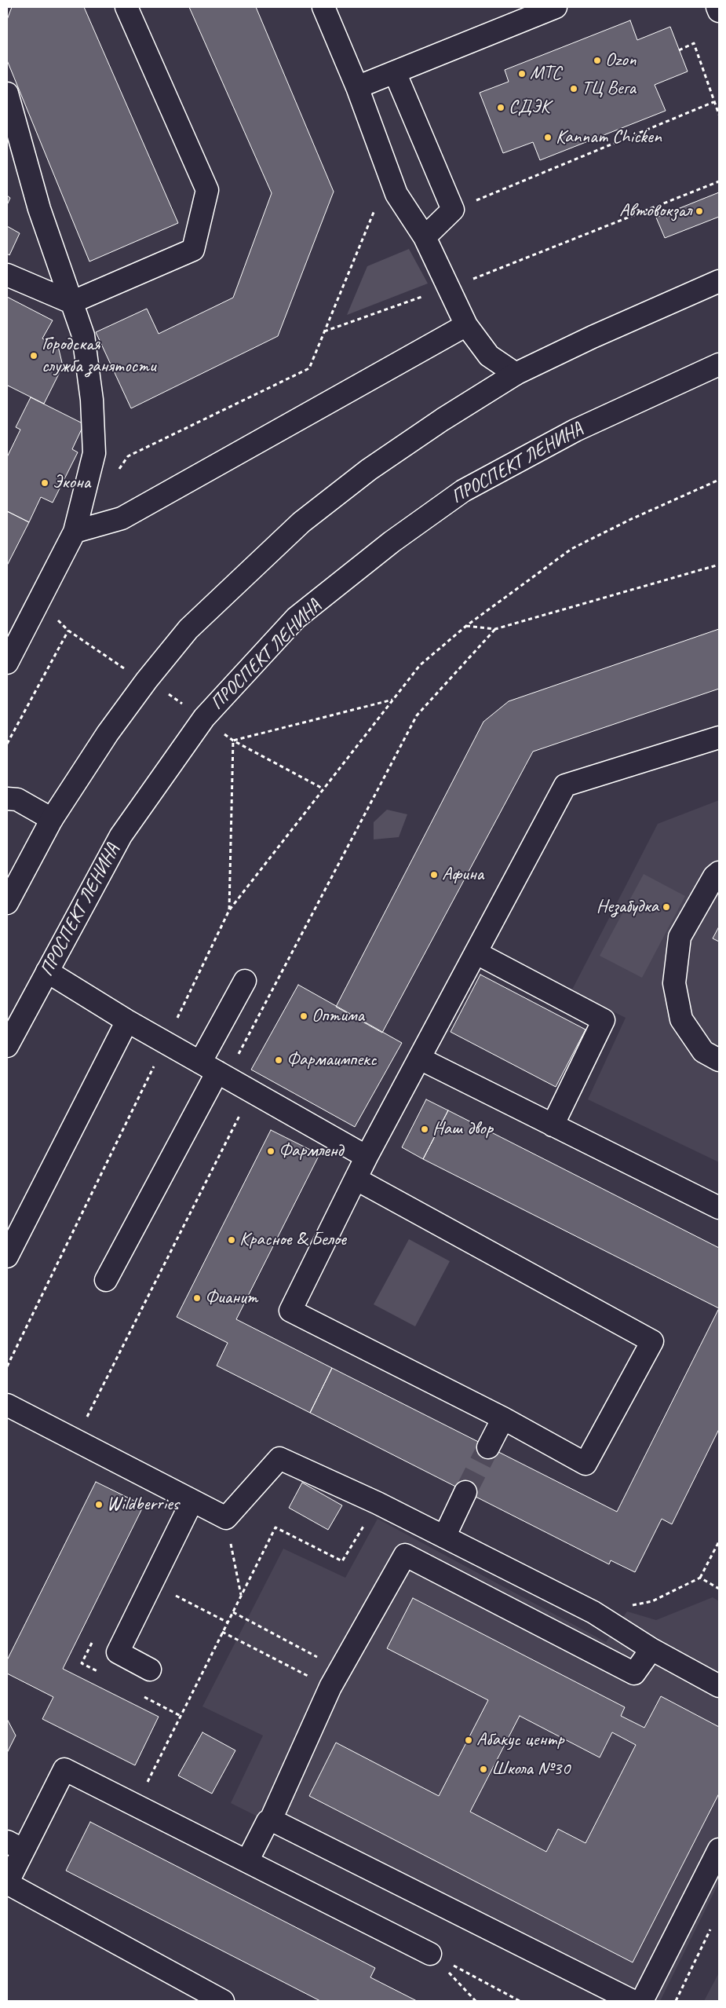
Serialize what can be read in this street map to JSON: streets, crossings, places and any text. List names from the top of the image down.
{
  "streets": {
    "main road": ["ПРОСПЕКТ ЛЕНИНА"]
  },
  "places": [
    "Ozon",
    "МТС",
    "ТЦ Вега",
    "СДЭК",
    "Kannam Chicken",
    "Автовокзал",
    "Городская служба занятости",
    "Экона",
    "Афина",
    "Незабудка",
    "Оптима",
    "Фармаимпекс",
    "Наш двор",
    "Фармленд",
    "Красное & Белое",
    "Фианит",
    "Wildberries",
    "Абакус центр",
    "Школа №30"
  ]
}
